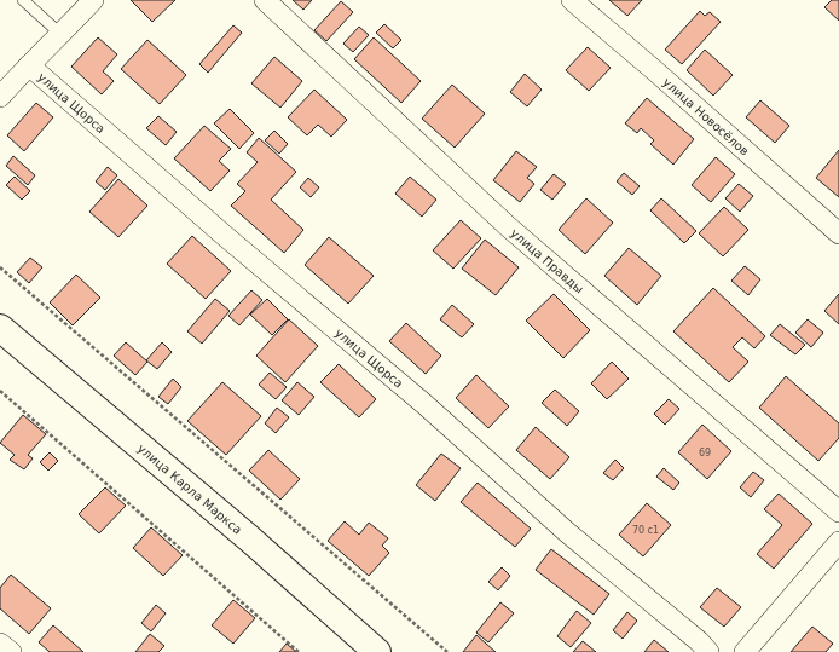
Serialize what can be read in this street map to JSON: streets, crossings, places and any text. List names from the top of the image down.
{
  "streets": {
    "main road": ["улица Карла Маркса"],
    "street": ["улица Щорса", "улица Новосёлов", "улица Правды"]
  },
  "house_numbers": ["69", "70 с1"]
}
